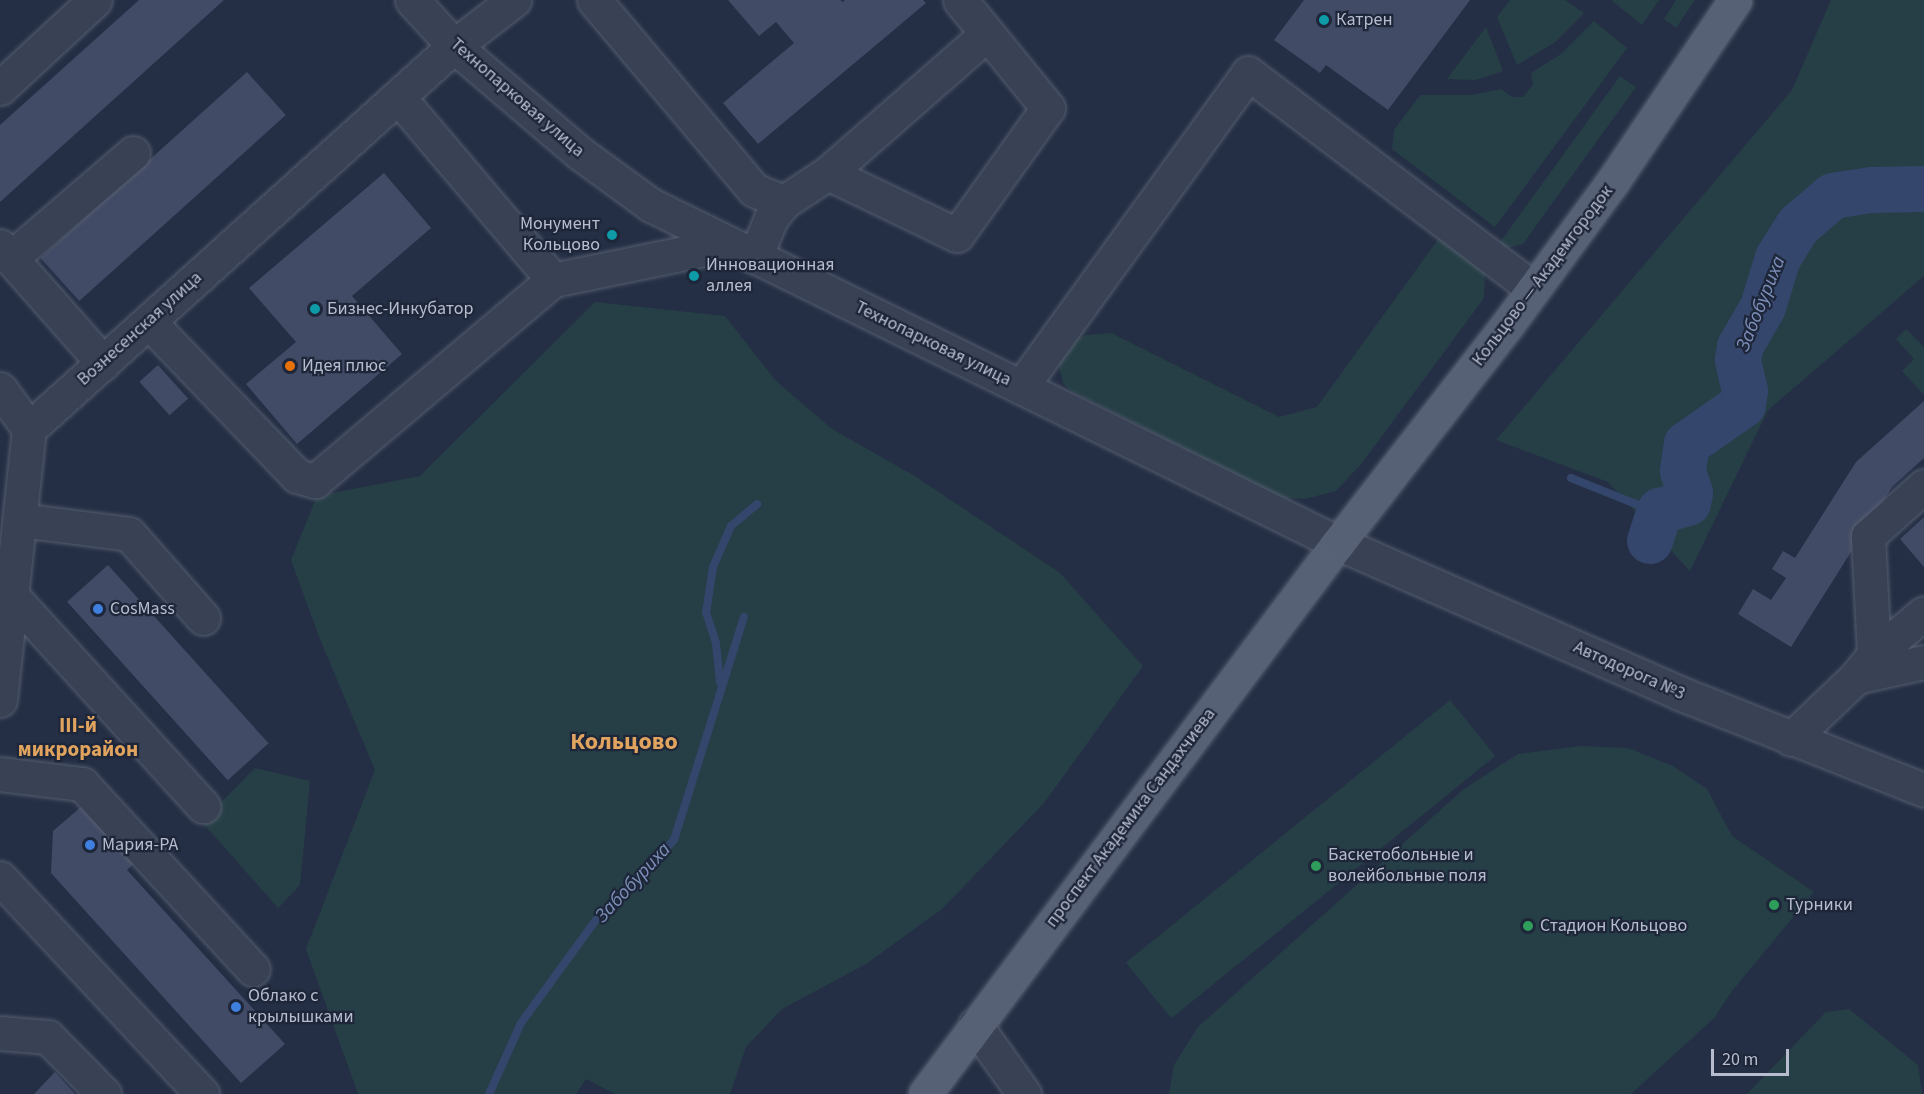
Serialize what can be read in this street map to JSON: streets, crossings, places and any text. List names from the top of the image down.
{
  "streets": {
    "main road": ["Кольцово — Академгородок", "проспект Академика Сандахчиева"],
    "street": ["Технопарковая улица", "Вознесенская улица", "Автодорога №3"]
  },
  "crossings": [
    ["Технопарковая улица", "Кольцово — Академгородок"],
    ["Технопарковая улица", "Вознесенская улица"],
    ["Технопарковая улица", "Автодорога №3"],
    ["Технопарковая улица", "проспект Академика Сандахчиева"],
    ["Кольцово — Академгородок", "Автодорога №3"],
    ["Кольцово — Академгородок", "проспект Академика Сандахчиева"],
    ["Автодорога №3", "проспект Академика Сандахчиева"]
  ],
  "districts": ["III-й микрорайон", "Кольцово"],
  "water": ["Забобуриха"],
  "places": [
    "Катрен",
    "Монумент Кольцово",
    "Инновационная аллея",
    "Бизнес-Инкубатор",
    "Идея плюс",
    "CosMass",
    "Мария-РА",
    "Баскетобольные и волейбольные поля",
    "Турники",
    "Стадион Кольцово",
    "Облако с крылышками"
  ],
  "scale_bar": "20 m"
}
